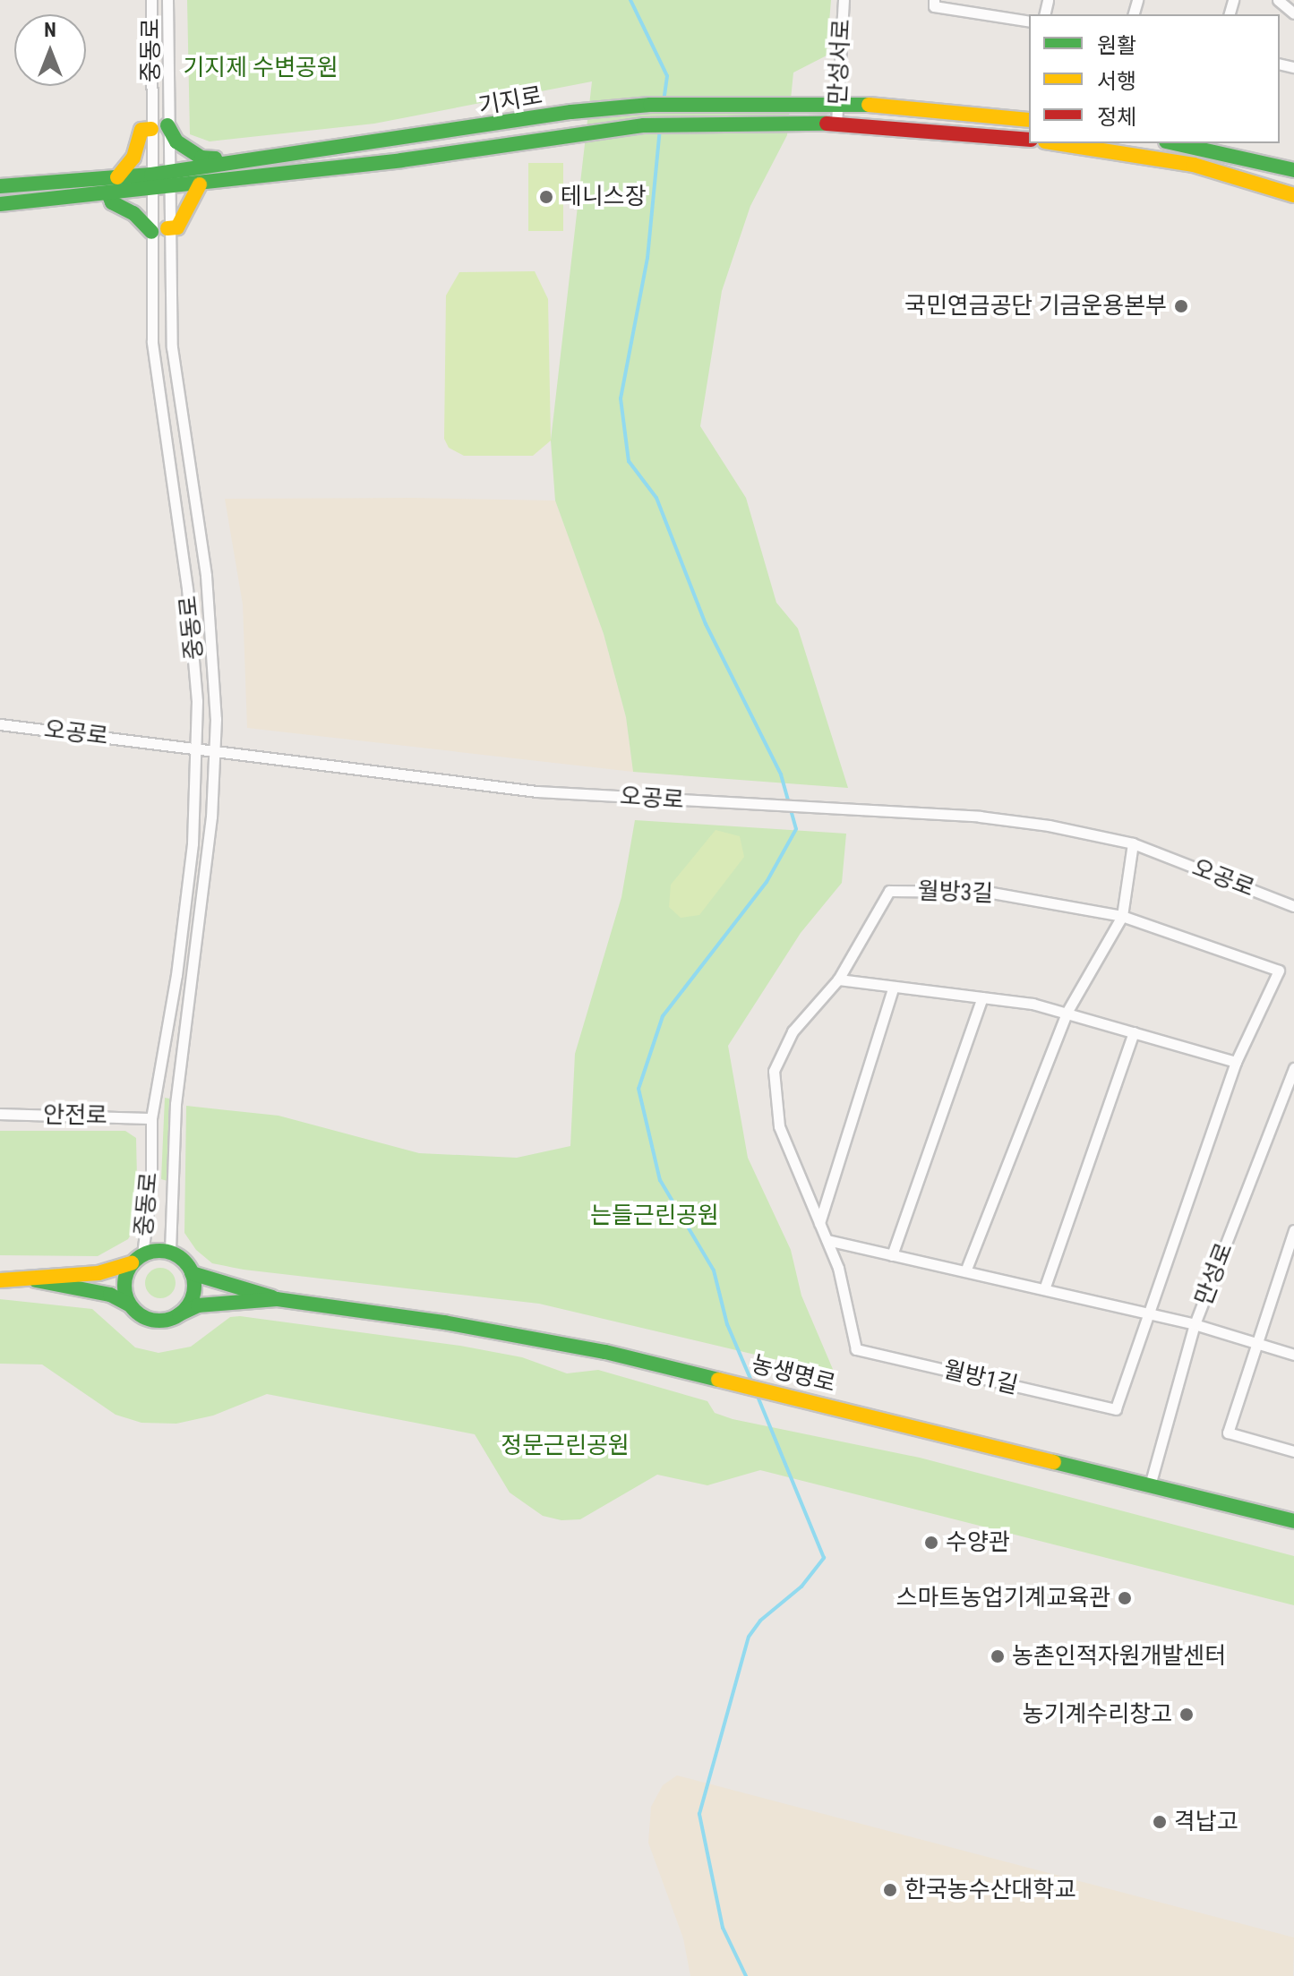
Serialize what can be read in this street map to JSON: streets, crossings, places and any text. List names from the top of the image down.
{
  "streets": {
    "street": [
      "중동로",
      "만성서로",
      "기지로",
      "오공로",
      "월방3길",
      "안전로",
      "만성로",
      "농생명로",
      "월방1길"
    ]
  },
  "crossings": [
    ["중동로", "기지로"],
    ["중동로", "오공로"],
    ["중동로", "안전로"],
    ["만성서로", "기지로"],
    ["월방3길", "월방1길"],
    ["만성로", "농생명로"]
  ],
  "parks": ["기지제 수변공원", "는들근린공원", "정문근린공원"],
  "places": [
    "테니스장",
    "국민연금공단 기금운용본부",
    "수양관",
    "스마트농업기계교육관",
    "농촌인적자원개발센터",
    "농기계수리창고",
    "격납고",
    "한국농수산대학교"
  ],
  "legend": ["원활", "서행", "정체"],
  "north": "top"
}
